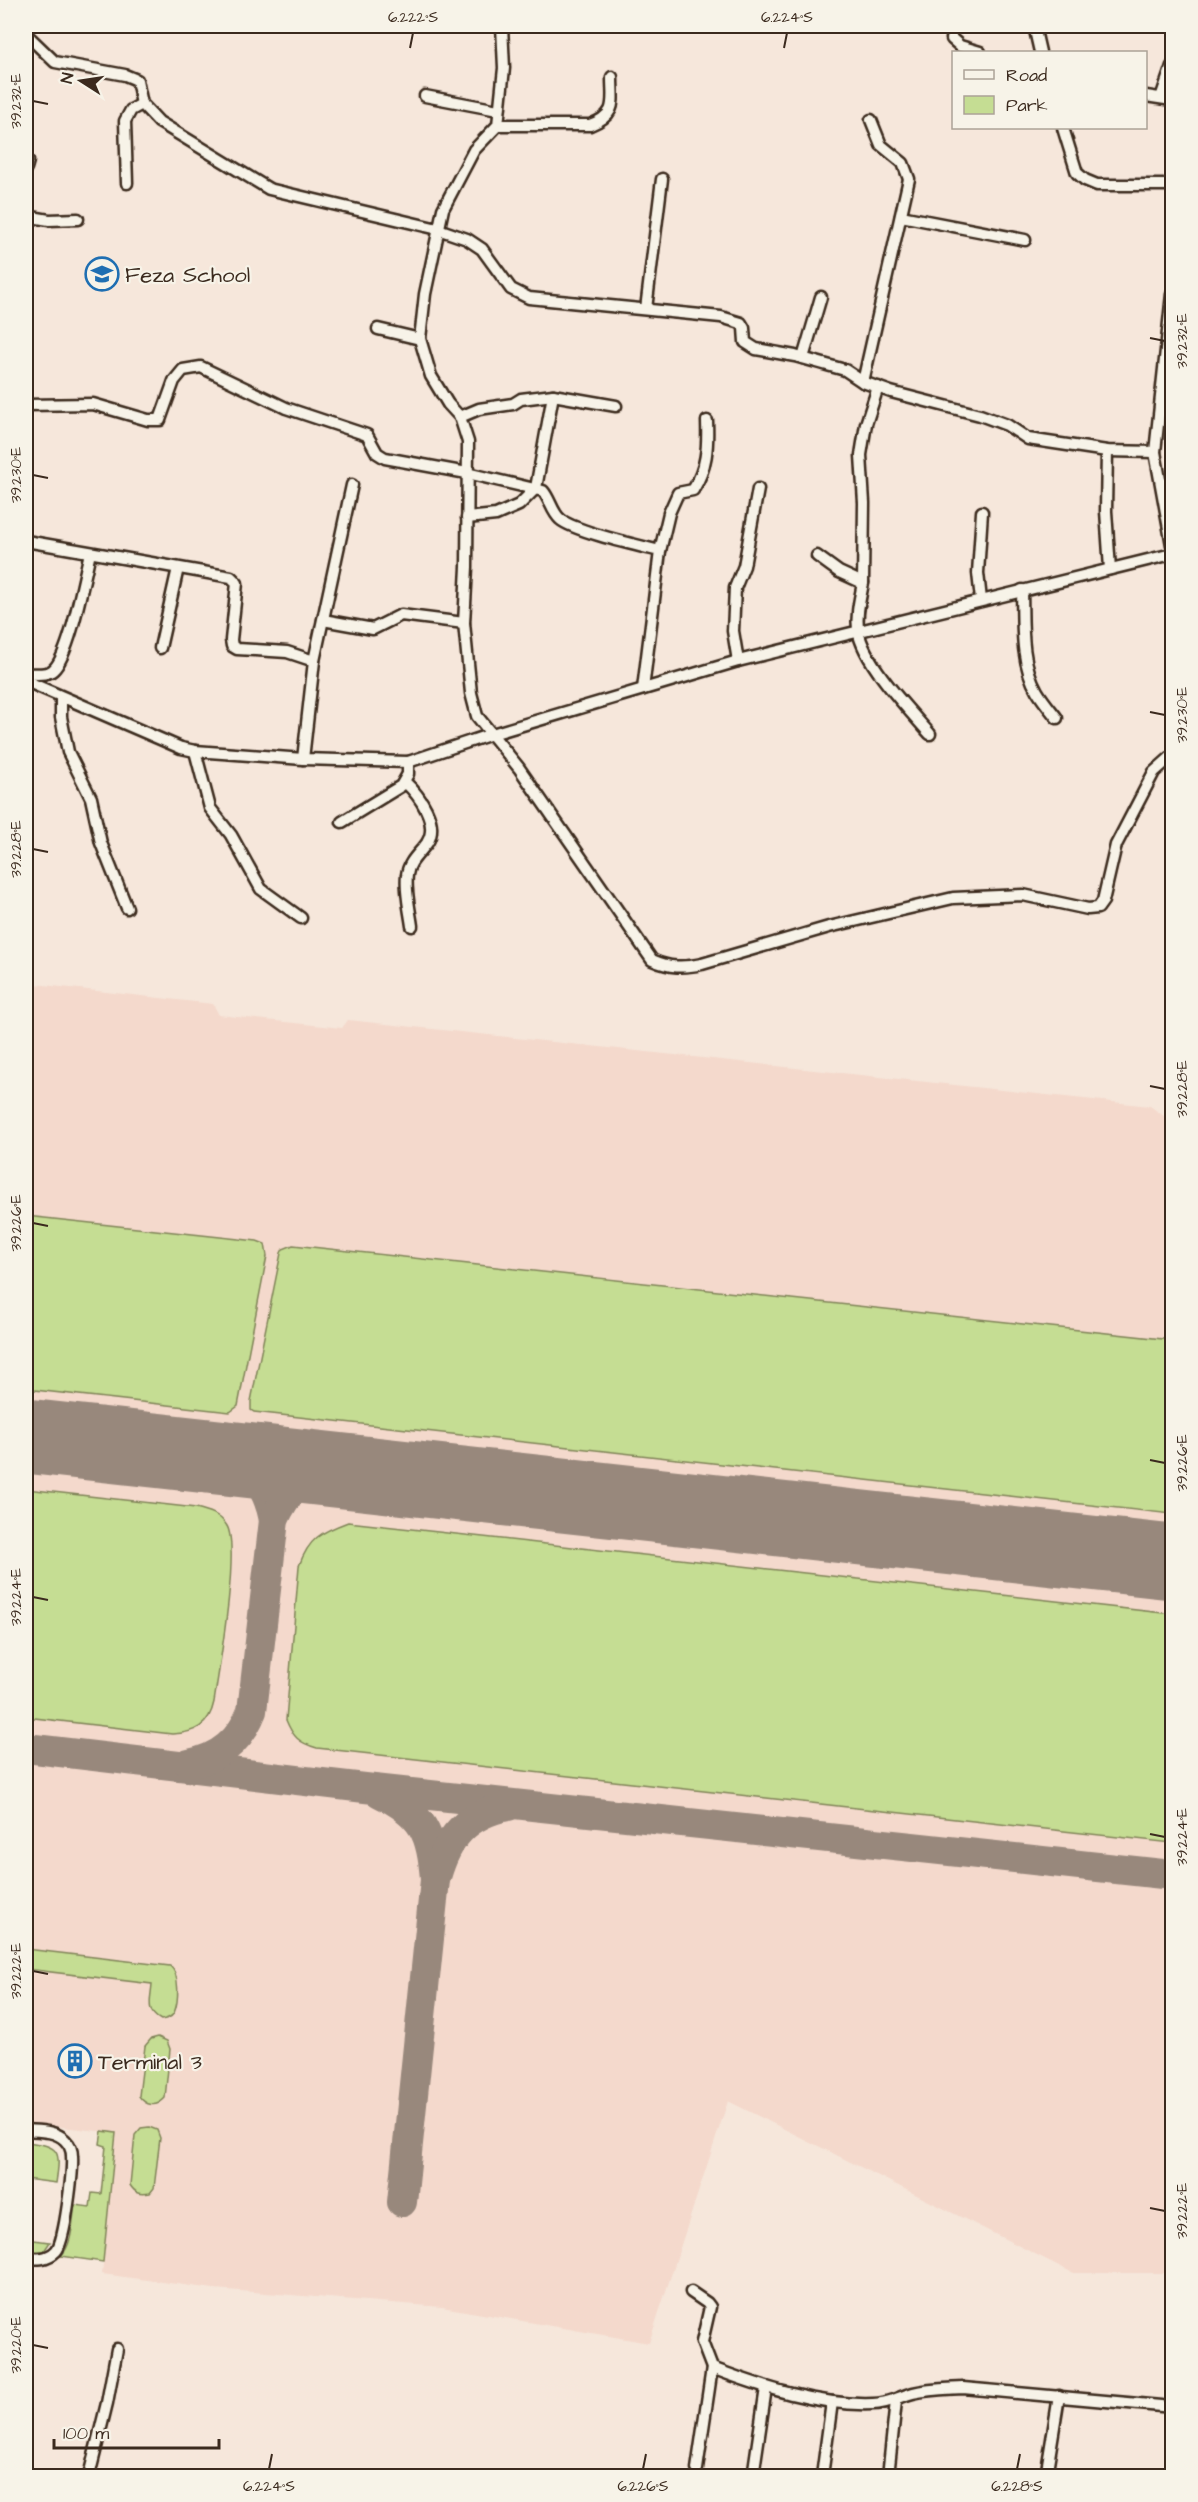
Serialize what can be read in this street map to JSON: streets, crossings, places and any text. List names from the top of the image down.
{
  "places": {
    "school or university": ["Feza School"],
    "building": ["Terminal 3"]
  },
  "legend": ["Road", "Park"],
  "scale_bar": "100 m",
  "north": "left",
  "coordinates": [
    "6.222°S",
    "6.224°S",
    "39.232°E",
    "39.230°E",
    "39.228°E",
    "39.226°E",
    "39.224°E",
    "39.222°E",
    "39.220°E",
    "6.226°S",
    "6.228°S"
  ]
}
